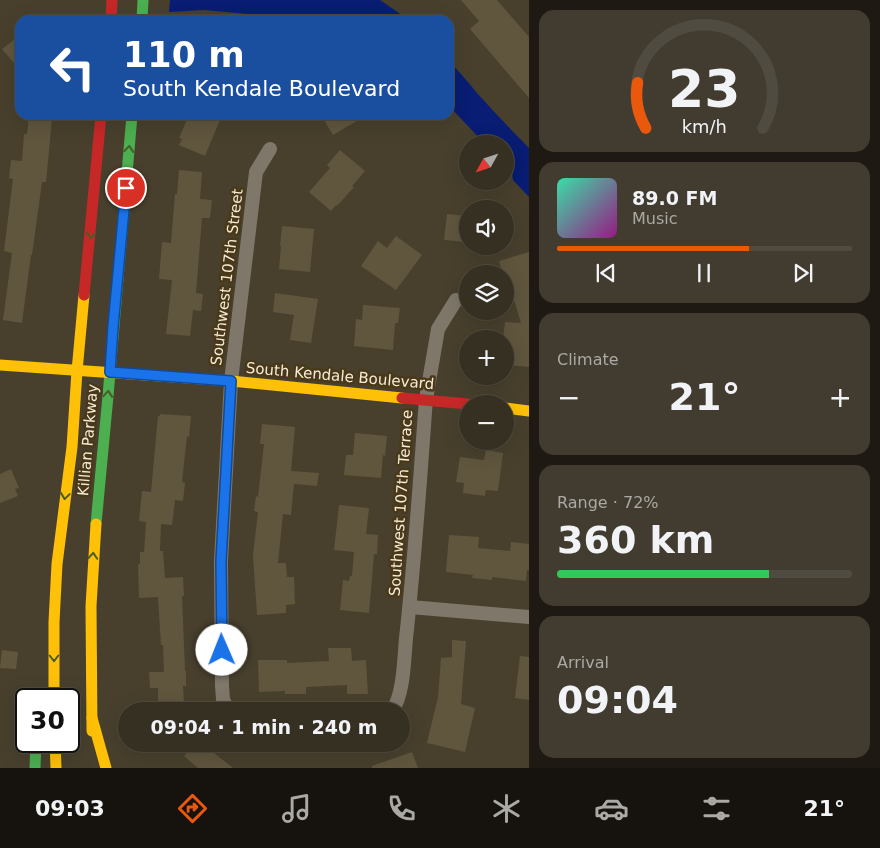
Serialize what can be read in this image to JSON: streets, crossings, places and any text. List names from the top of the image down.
{
  "streets": {
    "main road": ["South Kendale Boulevard", "Killian Parkway"],
    "street": ["Southwest 107th Street", "Southwest 107th Terrace"]
  },
  "crossings": [
    ["Southwest 107th Street", "South Kendale Boulevard"],
    ["South Kendale Boulevard", "Killian Parkway"],
    ["South Kendale Boulevard", "Southwest 107th Terrace"]
  ],
  "north": "bottom left",
  "page": {
    "turn": ["110 m", "South Kendale Boulevard"],
    "map_buttons": ["+", "−"],
    "song": ["89.0 FM", "Music"],
    "tile": [
      "Climate",
      ["Range · 72%", "360 km"],
      ["Arrival", "09:04"]
    ],
    "heat": ["−", "21°", "+"],
    "limit": "30",
    "trip": "09:04 · 1 min · 240 m",
    "tabs": ["09:03", "21°"],
    "gauge": ["23", "km/h"]
  }
}
